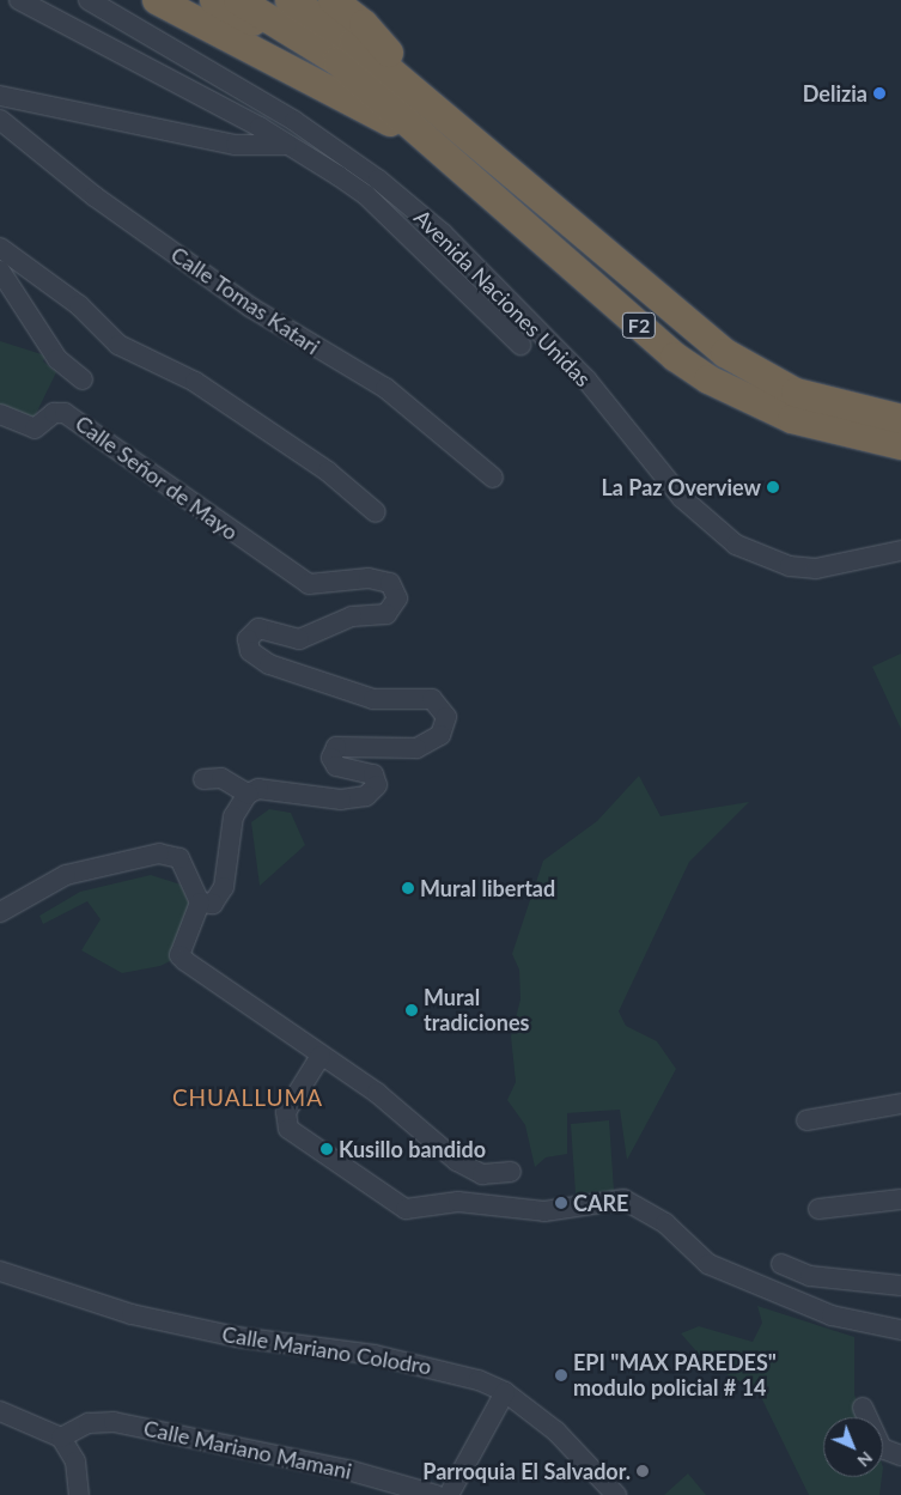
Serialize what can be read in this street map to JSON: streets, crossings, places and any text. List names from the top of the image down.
{
  "streets": {
    "highway": ["F2"],
    "street": [
      "Avenida Naciones Unidas",
      "Calle Tomas Katari",
      "Calle Señor de Mayo",
      "Calle Mariano Colodro",
      "Calle Mariano Mamani"
    ]
  },
  "districts": ["CHUALLUMA"],
  "places": [
    "Delizia",
    "La Paz Overview",
    "Mural libertad",
    "Mural tradiciones",
    "Kusillo bandido",
    "CARE",
    "EPI \"MAX PAREDES\" modulo policial # 14",
    "Parroquia El Salvador."
  ],
  "north": "bottom right"
}
